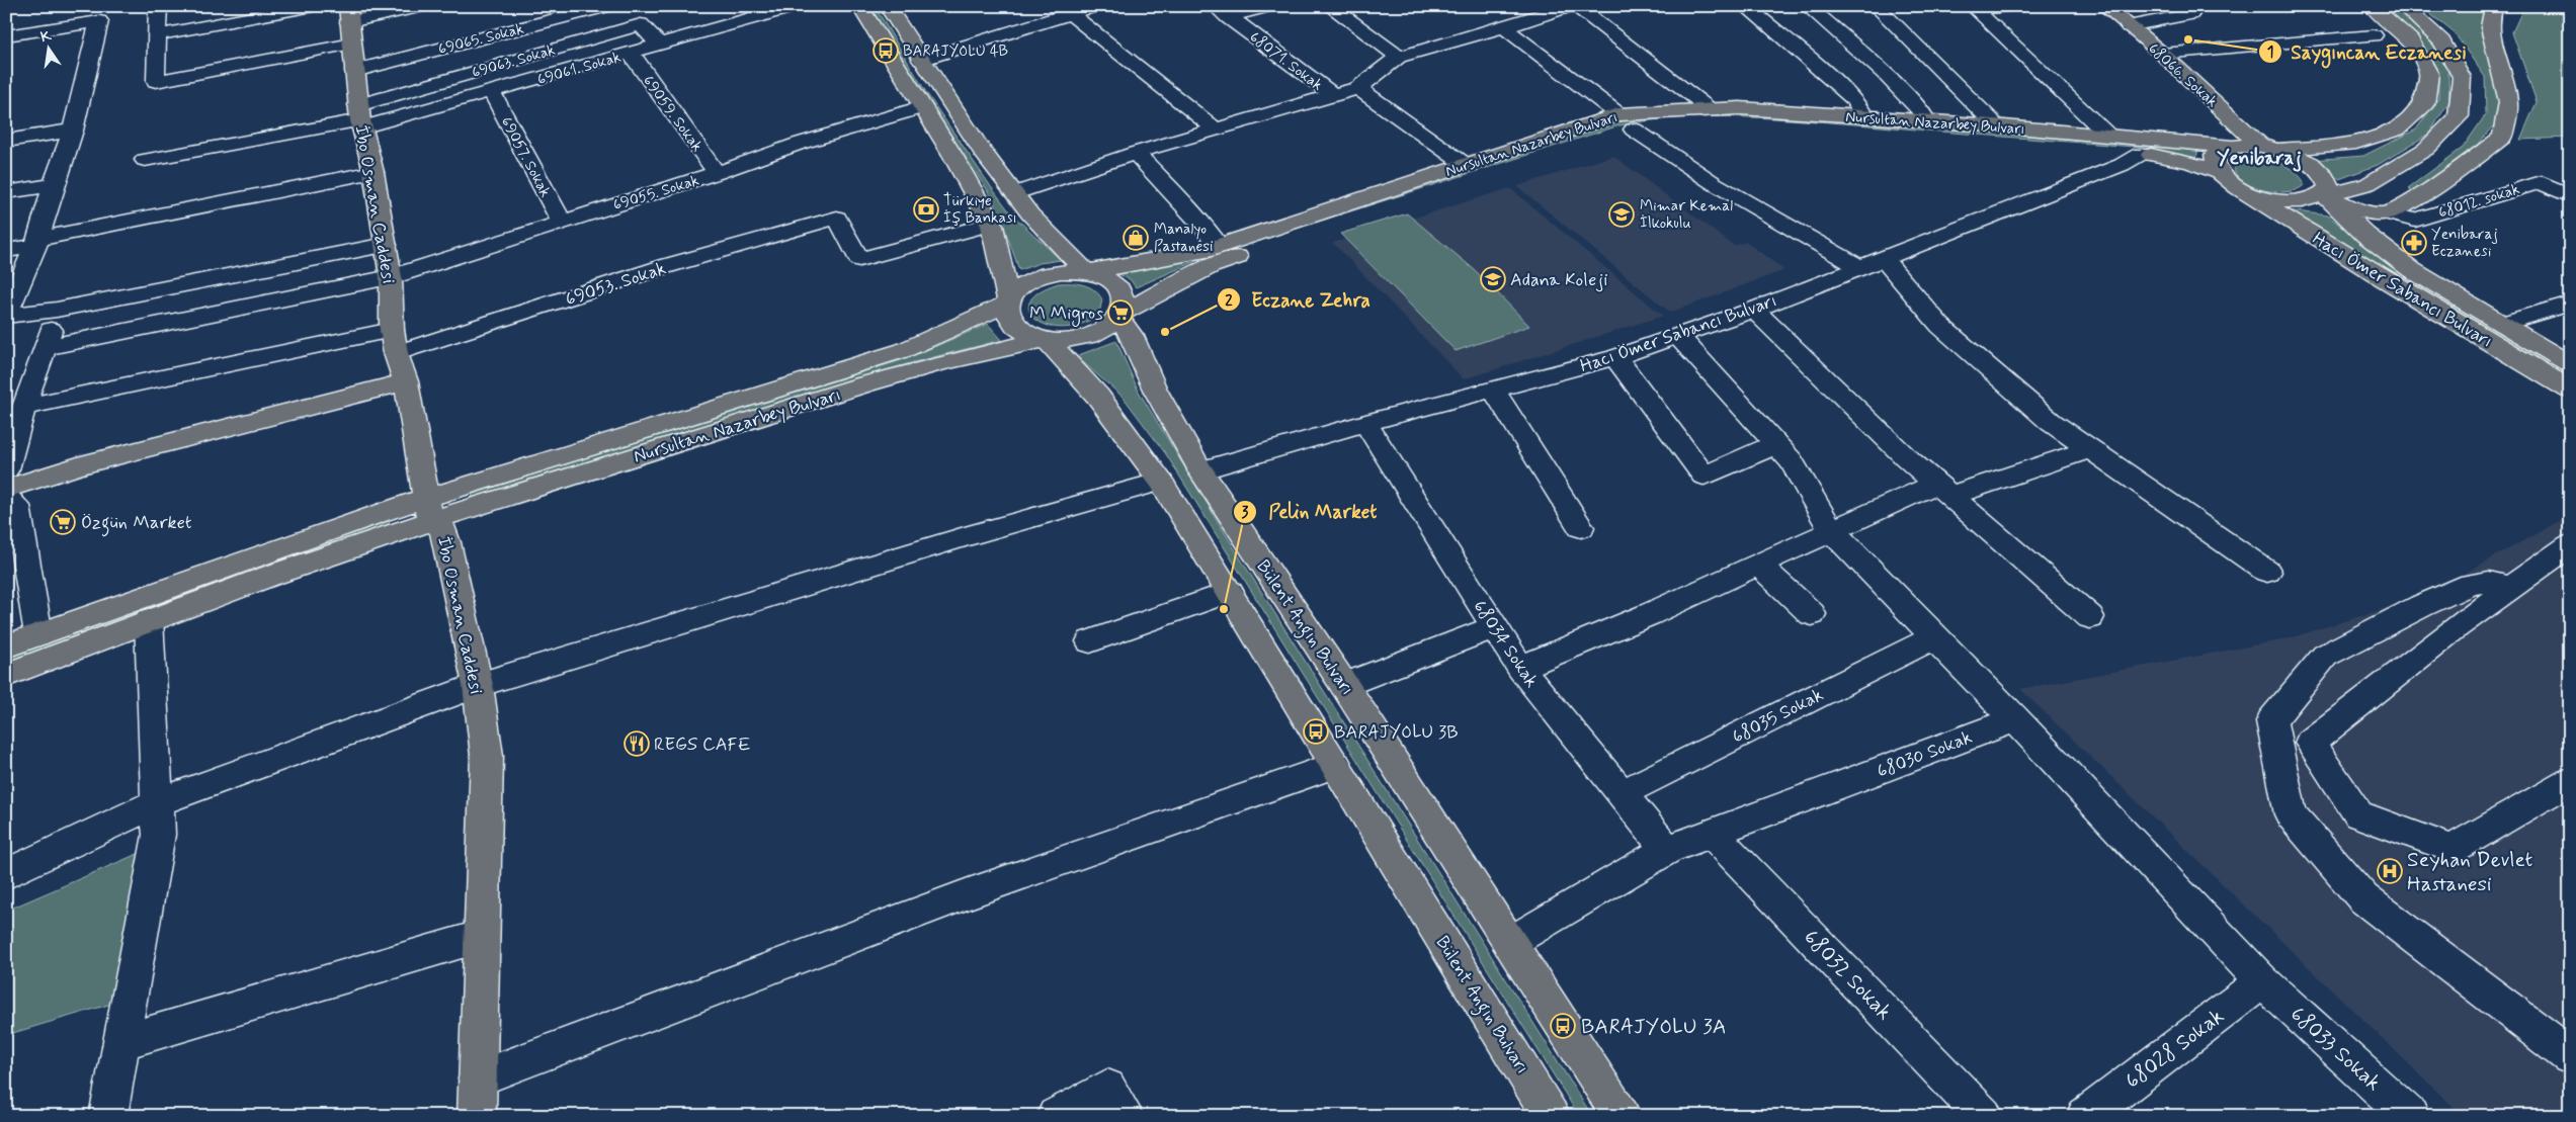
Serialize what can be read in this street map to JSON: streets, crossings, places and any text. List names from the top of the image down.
{
  "streets": {
    "main road": [
      "68066. Sokak",
      "Nursultan Nazarbey Bulvarı",
      "İbo Osman Caddesi",
      "Hacı Ömer Sabancı Bulvarı",
      "Bülent Angın Bulvarı"
    ],
    "street": [
      "69065. Sokak",
      "69063. Sokak",
      "68071. Sokak",
      "69061. Sokak",
      "69059. Sokak",
      "69057. Sokak",
      "69055. Sokak",
      "68012. sokak",
      "69053. Sokak",
      "68034 Sokak",
      "68035 Sokak",
      "68030 Sokak",
      "68032 Sokak",
      "68028 Sokak",
      "68033 Sokak"
    ]
  },
  "crossings": [
    ["69065. Sokak", "İbo Osman Caddesi"],
    ["69063. Sokak", "69061. Sokak"],
    ["69063. Sokak", "İbo Osman Caddesi"],
    ["69061. Sokak", "69059. Sokak"],
    ["69061. Sokak", "69057. Sokak"],
    ["69061. Sokak", "İbo Osman Caddesi"],
    ["68066. Sokak", "Nursultan Nazarbey Bulvarı"],
    ["69059. Sokak", "69055. Sokak"],
    ["Nursultan Nazarbey Bulvarı", "İbo Osman Caddesi"],
    ["Nursultan Nazarbey Bulvarı", "Hacı Ömer Sabancı Bulvarı"],
    ["Nursultan Nazarbey Bulvarı", "Bülent Angın Bulvarı"],
    ["69057. Sokak", "69055. Sokak"],
    ["69055. Sokak", "İbo Osman Caddesi"],
    ["69055. Sokak", "Bülent Angın Bulvarı"],
    ["İbo Osman Caddesi", "69053. Sokak"],
    ["69053. Sokak", "Bülent Angın Bulvarı"],
    ["Hacı Ömer Sabancı Bulvarı", "Bülent Angın Bulvarı"],
    ["Hacı Ömer Sabancı Bulvarı", "68034 Sokak"],
    ["Bülent Angın Bulvarı", "68030 Sokak"],
    ["68034 Sokak", "68035 Sokak"],
    ["68034 Sokak", "68030 Sokak"],
    ["68030 Sokak", "68032 Sokak"],
    ["68028 Sokak", "68033 Sokak"]
  ],
  "districts": ["Yenibaraj"],
  "places": {
    "other": ["Saygıncan Eczanesi", "Eczane Zehra", "Pelin Market"],
    "bus stop": ["BARAJYOLU 4B", "BARAJYOLU 3B", "BARAJYOLU 3A"],
    "bank": ["Türkiye İş Bankası"],
    "school or university": ["Mimar Kemal İlkokulu", "Adana Koleji"],
    "shop": ["Manalyo Pastanesi"],
    "pharmacy": ["Yenibaraj Eczanesi"],
    "supermarket": ["M Migros", "Özgün Market"],
    "restaurant": ["REGS CAFE"],
    "hospital": ["Seyhan Devlet Hastanesi"]
  },
  "north": "top"
}
